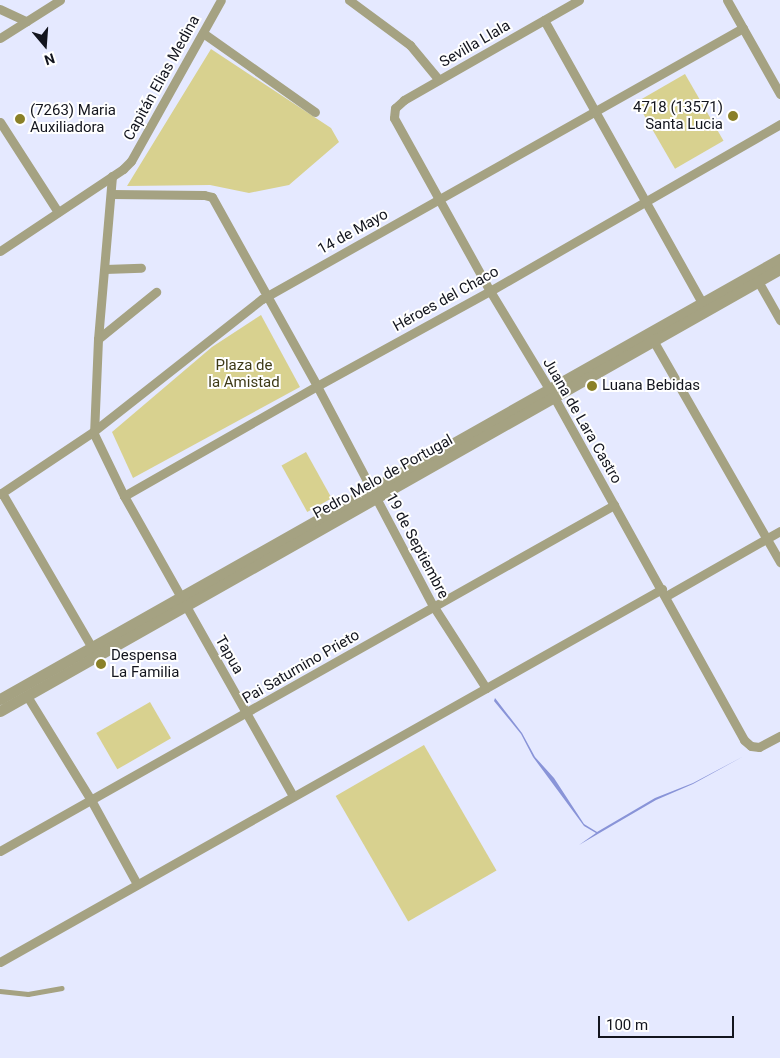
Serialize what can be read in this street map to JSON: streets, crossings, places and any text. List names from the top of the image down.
{
  "streets": {
    "street": [
      "Sevilla Llala",
      "Capitán Elias Medina",
      "14 de Mayo",
      "Héroes del Chaco",
      "Juana de Lara Castro",
      "Pedro Melo de Portugal",
      "19 de Septiembre",
      "Tapua",
      "Pai Saturnino Prieto"
    ]
  },
  "crossings": [
    ["Sevilla Llala", "Juana de Lara Castro"],
    ["14 de Mayo", "Juana de Lara Castro"],
    ["14 de Mayo", "19 de Septiembre"],
    ["14 de Mayo", "Tapua"],
    ["Héroes del Chaco", "Juana de Lara Castro"],
    ["Héroes del Chaco", "19 de Septiembre"],
    ["Héroes del Chaco", "Tapua"],
    ["Juana de Lara Castro", "Pedro Melo de Portugal"],
    ["Juana de Lara Castro", "Pai Saturnino Prieto"],
    ["Pedro Melo de Portugal", "19 de Septiembre"],
    ["Pedro Melo de Portugal", "Tapua"],
    ["19 de Septiembre", "Pai Saturnino Prieto"],
    ["Tapua", "Pai Saturnino Prieto"]
  ],
  "parks": ["Plaza de la Amistad"],
  "places": [
    "4718 (13571) Santa Lucia",
    "(7263) Maria Auxiliadora",
    "Luana Bebidas",
    "Despensa La Familia"
  ],
  "scale_bar": "100 m",
  "north": "bottom"
}
